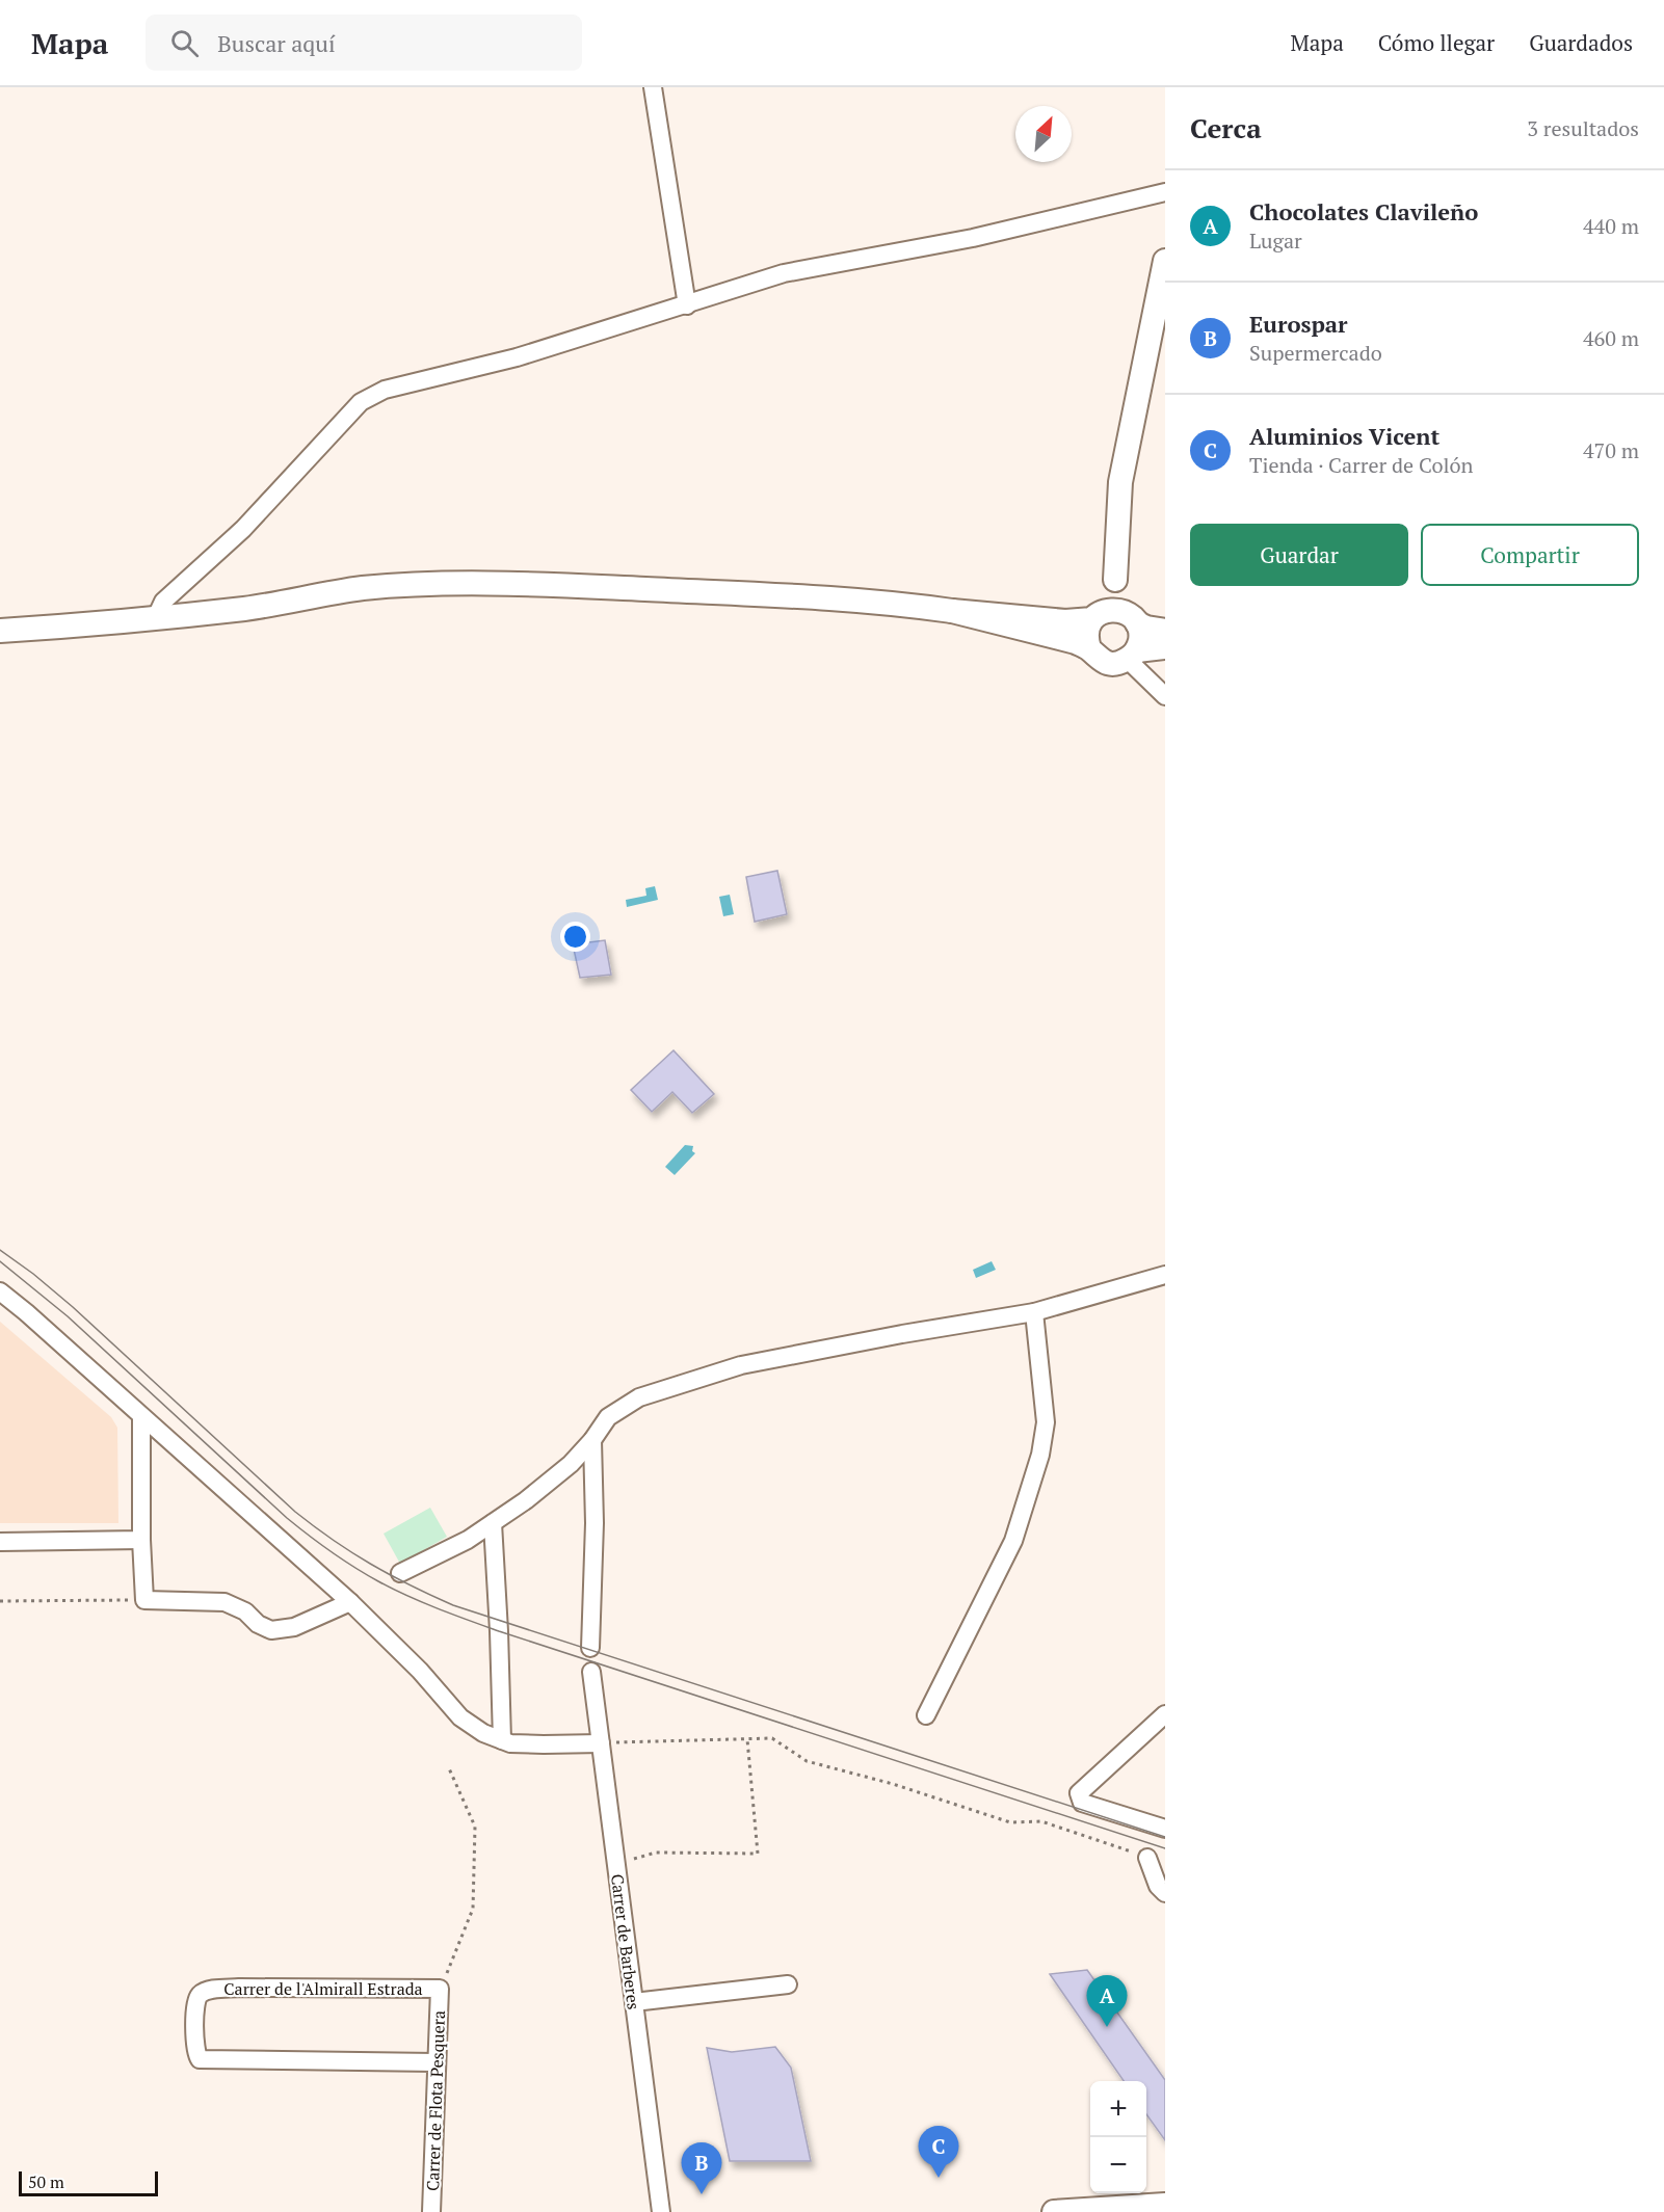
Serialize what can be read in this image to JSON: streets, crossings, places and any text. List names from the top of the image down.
{
  "streets": {
    "street": ["Carrer de Barberes", "Carrer de l'Almirall Estrada", "Carrer de Flota Pesquera"]
  },
  "crossings": [
    ["Carrer de l'Almirall Estrada", "Carrer de Flota Pesquera"]
  ],
  "scale_bar": "50 m",
  "north": "top right",
  "page": {
    "header": "Mapa",
    "search": "Buscar aquí",
    "nav": ["Mapa", "Cómo llegar", "Guardados"],
    "heading": ["Cerca", "3 resultados"],
    "list": [
      {
        "mark": "A",
        "name": "Chocolates Clavileño",
        "note": "Lugar",
        "value": "440 m"
      },
      {
        "mark": "B",
        "name": "Eurospar",
        "note": "Supermercado",
        "value": "460 m"
      },
      {
        "mark": "C",
        "name": "Aluminios Vicent",
        "note": "Tienda · Carrer de Colón",
        "value": "470 m"
      }
    ],
    "buttons": ["Guardar", "Compartir"],
    "pins": ["A", "C", "B"],
    "map_buttons": ["+", "−"],
    "scale": "50 m"
  }
}
